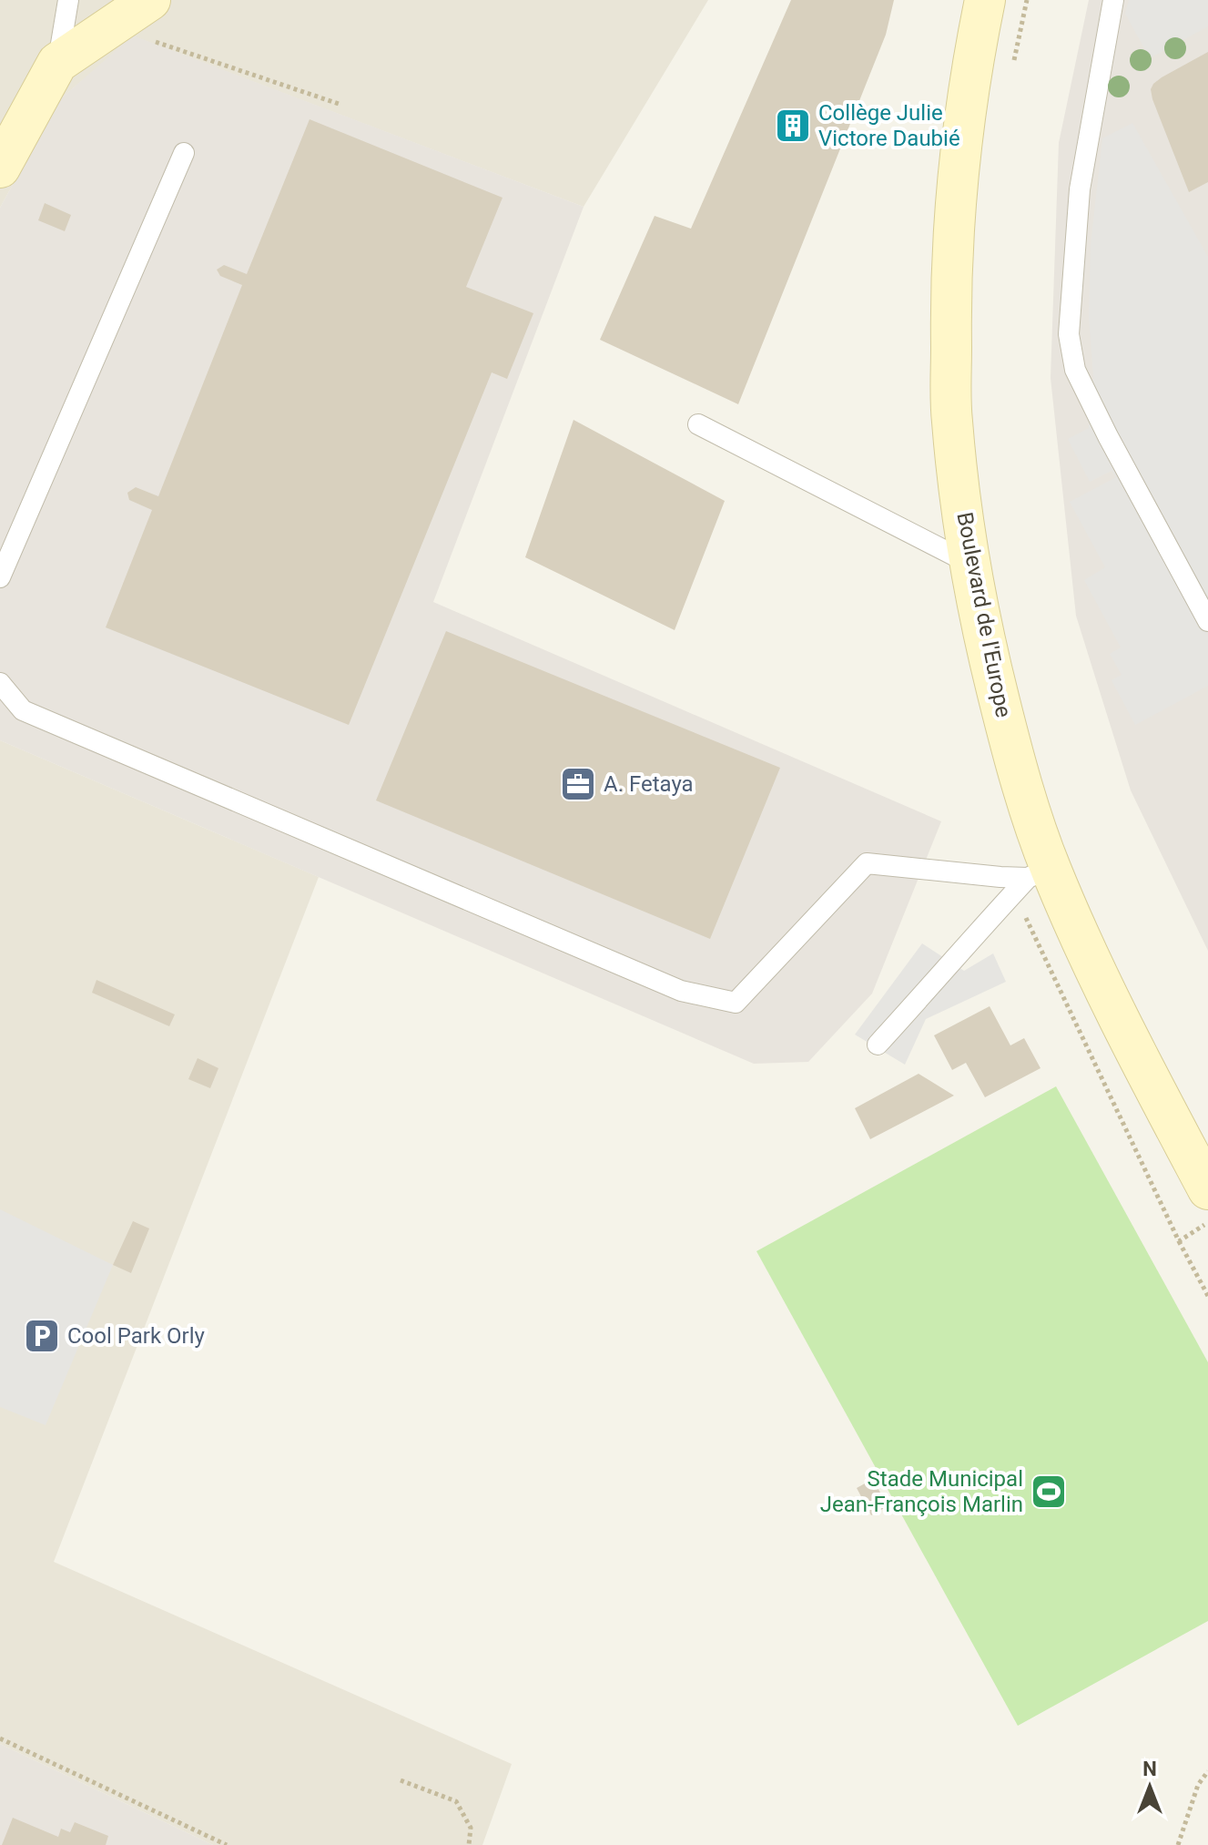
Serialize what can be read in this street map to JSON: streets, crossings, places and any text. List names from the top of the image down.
{
  "streets": {
    "main road": ["Boulevard de l'Europe"]
  },
  "places": {
    "building": ["Collège Julie Victore Daubié"],
    "office": ["A. Fetaya"],
    "parking": ["Cool Park Orly"],
    "sports": ["Stade Municipal Jean-François Marlin"]
  },
  "north": "top"
}
